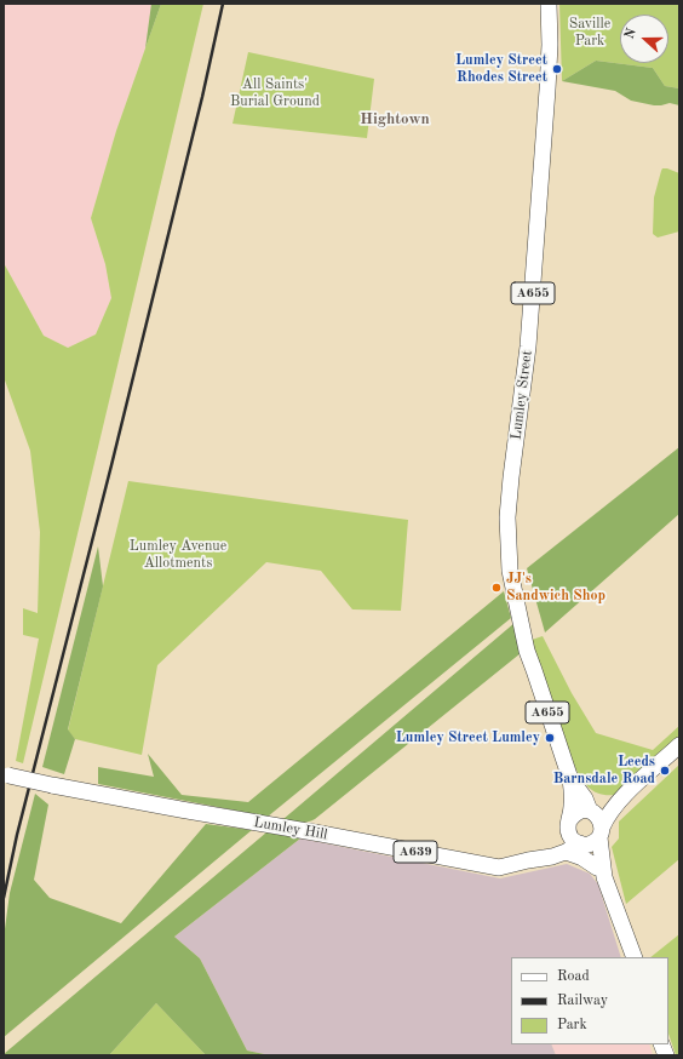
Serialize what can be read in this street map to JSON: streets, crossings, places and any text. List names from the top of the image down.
{
  "streets": {
    "main road": [
      "A655",
      "Lumley Street",
      "Lumley Hill",
      "A639"
    ]
  },
  "crossings": [
    ["Lumley Street", "Lumley Hill"]
  ],
  "districts": ["Hightown"],
  "parks": ["Saville Park", "All Saints' Burial Ground", "Lumley Avenue Allotments"],
  "places": [
    "Lumley Street Rhodes Street",
    "JJ's Sandwich Shop",
    "Lumley Street Lumley",
    "Leeds Barnsdale Road"
  ],
  "legend": ["Road", "Railway", "Park"],
  "north": "left"
}
